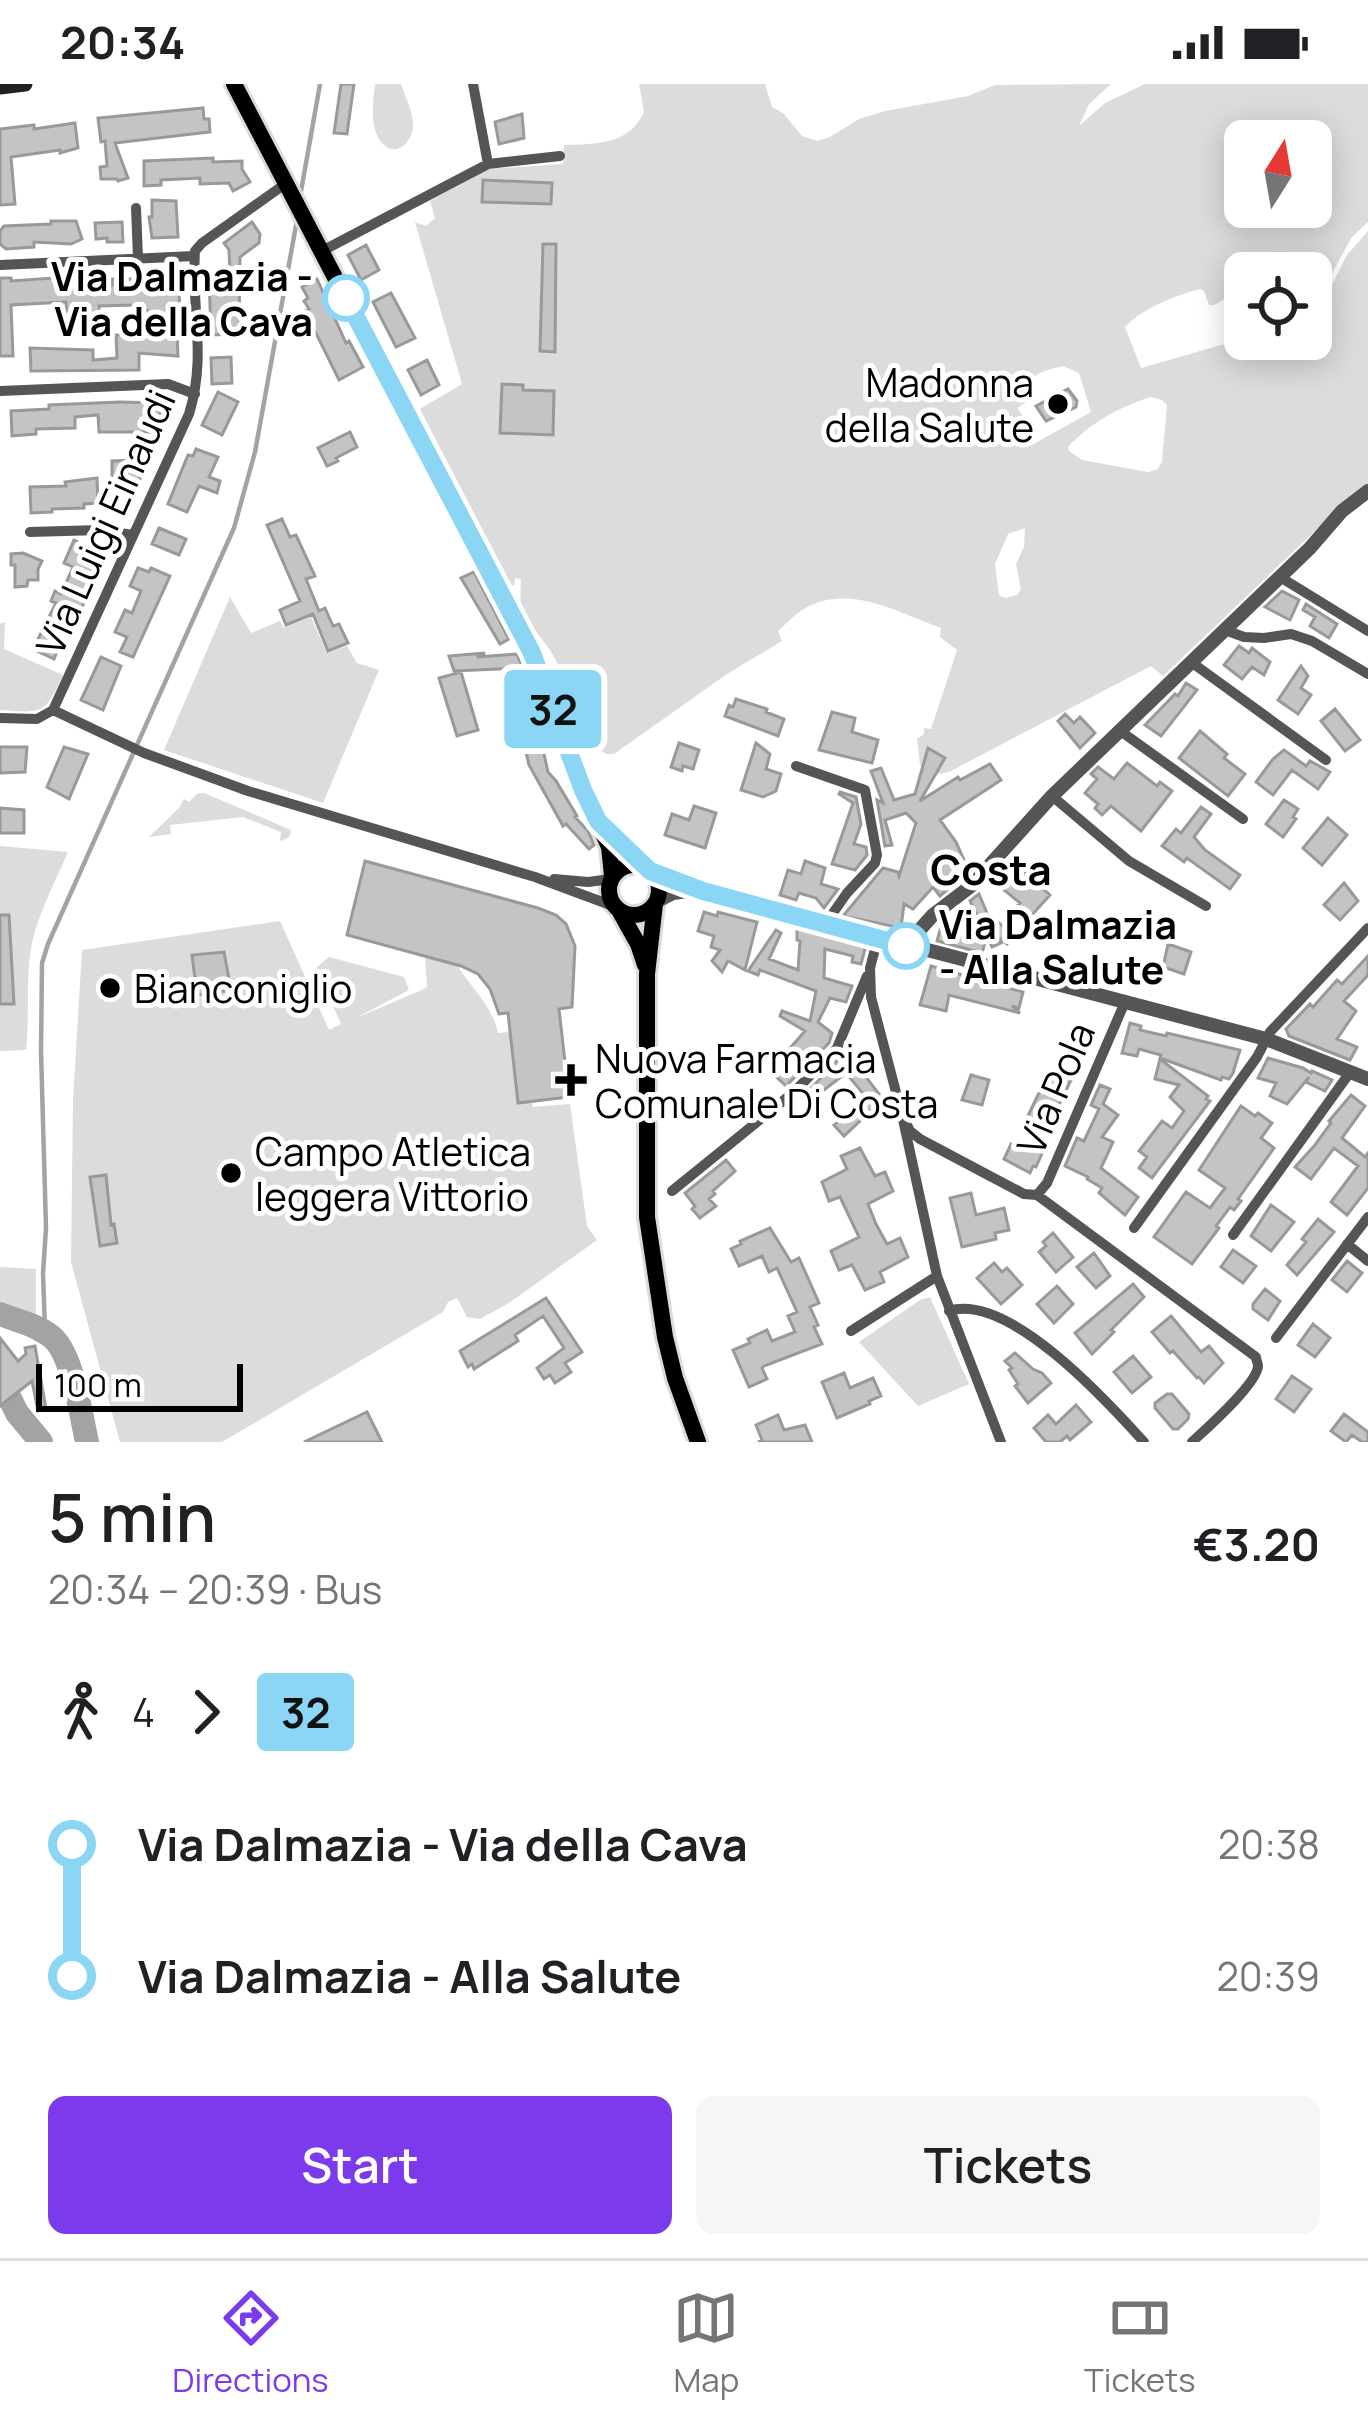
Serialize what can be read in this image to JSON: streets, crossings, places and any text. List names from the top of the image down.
{
  "streets": {
    "street": ["Via Luigi Einaudi", "Via Pola"]
  },
  "districts": ["Costa"],
  "places": {
    "other": [
      "Via Dalmazia - Via della Cava",
      "Madonna della Salute",
      "Via Dalmazia - Alla Salute",
      "Bianconiglio",
      "Campo Atletica leggera Vittorio"
    ],
    "health": ["Nuova Farmacia Comunale Di Costa"]
  },
  "lines": ["bus line 32"],
  "scale_bar": "100 m",
  "north": "top",
  "page": {
    "status": "20:34",
    "on_map": "32",
    "scale": "100 m",
    "heading": ["5 min", "20:34 – 20:39 · Bus", "€3.20"],
    "legs": ["4", "32"],
    "list": [
      {
        "name": "Via Dalmazia - Via della Cava",
        "value": "20:38"
      },
      {
        "name": "Via Dalmazia - Alla Salute",
        "value": "20:39"
      }
    ],
    "buttons": ["Start", "Tickets"],
    "tabs": ["Directions", "Map", "Tickets"]
  }
}
